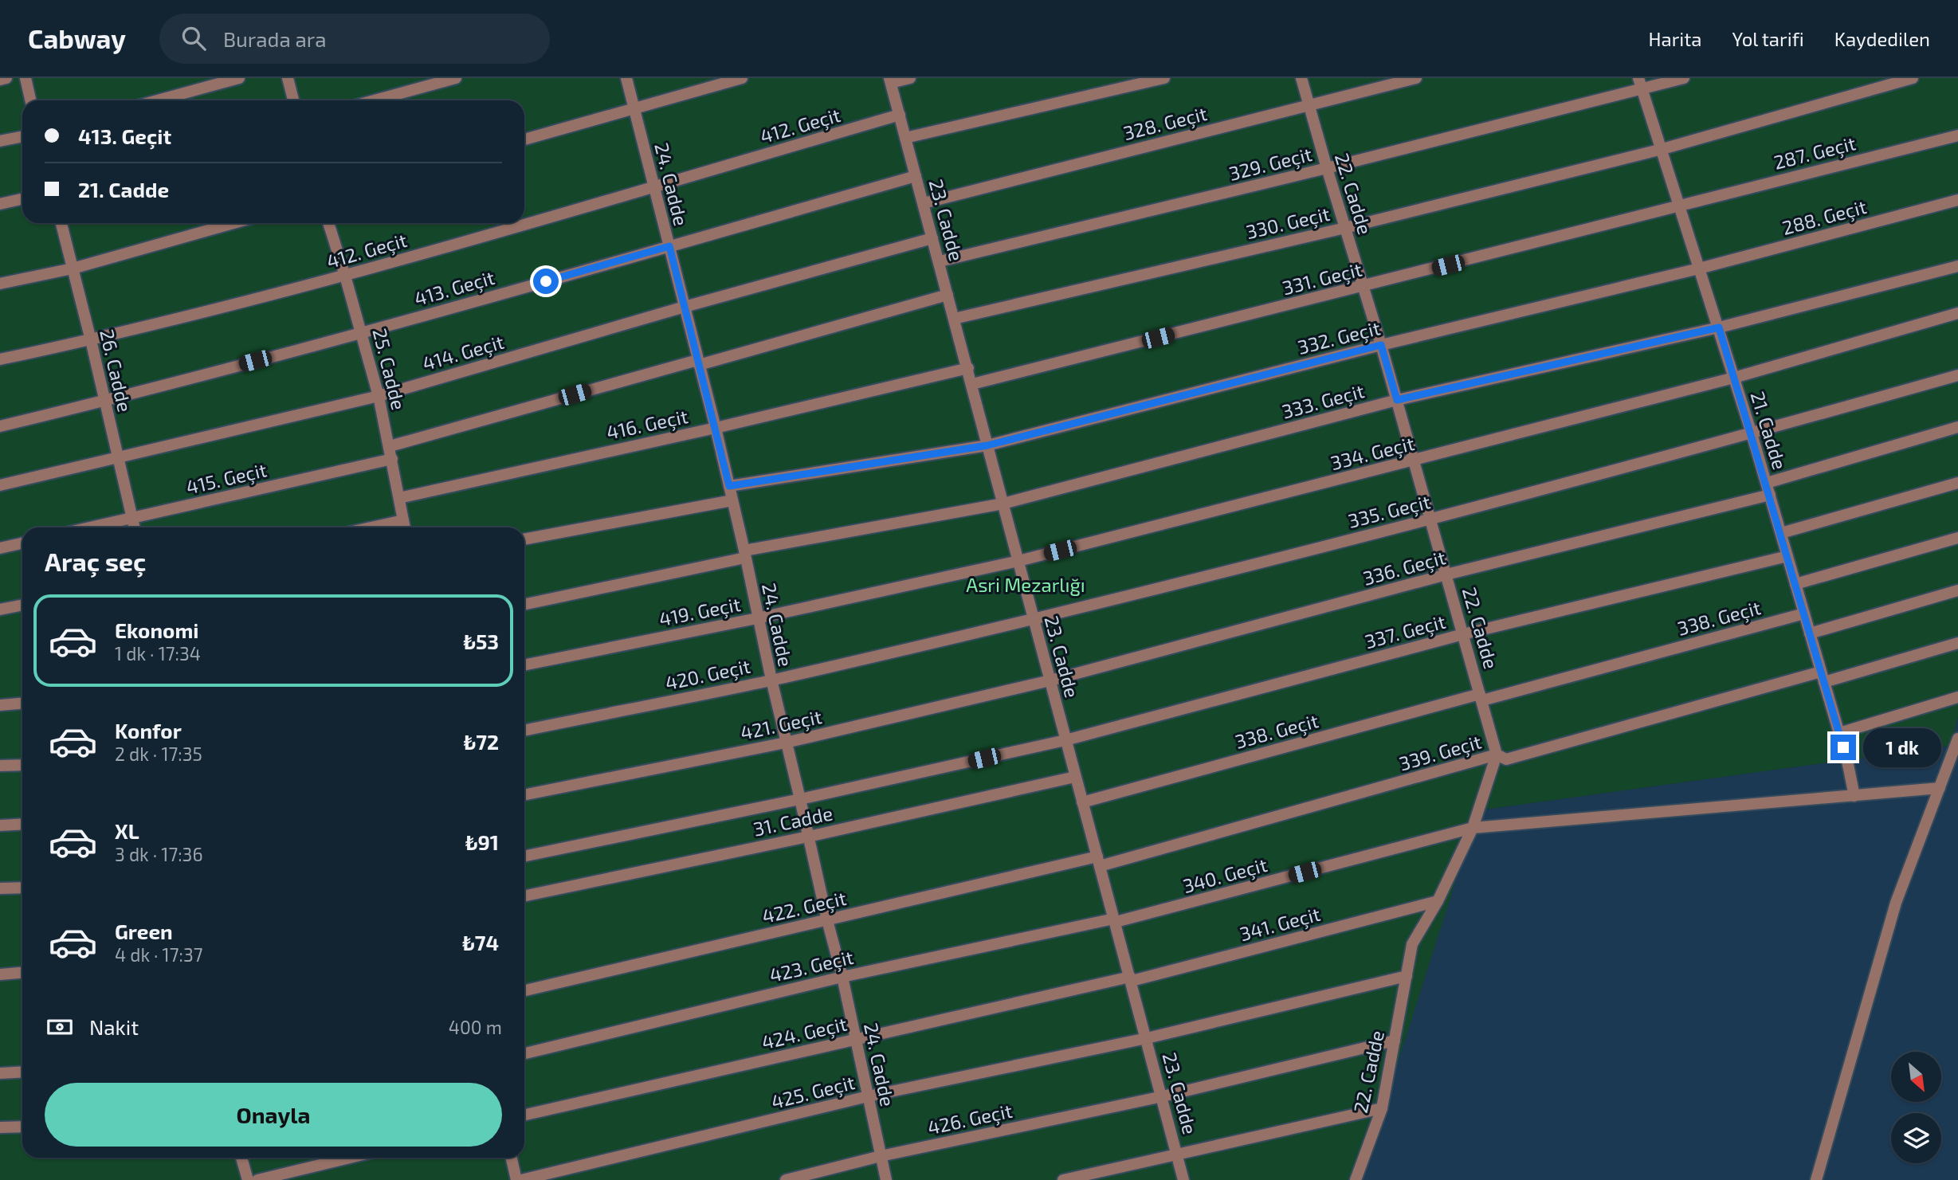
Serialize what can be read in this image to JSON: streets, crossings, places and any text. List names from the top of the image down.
{
  "streets": {
    "street": [
      "328. Geçit",
      "412. Geçit",
      "287. Geçit",
      "329. Geçit",
      "24. Cadde",
      "22. Cadde",
      "288. Geçit",
      "23. Cadde",
      "330. Geçit",
      "331. Geçit",
      "413. Geçit",
      "332. Geçit",
      "414. Geçit",
      "25. Cadde",
      "26. Cadde",
      "333. Geçit",
      "416. Geçit",
      "21. Cadde",
      "334. Geçit",
      "415. Geçit",
      "335. Geçit",
      "336. Geçit",
      "419. Geçit",
      "338. Geçit",
      "337. Geçit",
      "420. Geçit",
      "421. Geçit",
      "339. Geçit",
      "31. Cadde",
      "340. Geçit",
      "422. Geçit",
      "341. Geçit",
      "423. Geçit",
      "424. Geçit",
      "425. Geçit",
      "426. Geçit"
    ]
  },
  "crossings": [
    ["328. Geçit", "22. Cadde"],
    ["328. Geçit", "23. Cadde"],
    ["412. Geçit", "24. Cadde"],
    ["412. Geçit", "23. Cadde"],
    ["412. Geçit", "25. Cadde"],
    ["412. Geçit", "26. Cadde"],
    ["287. Geçit", "331. Geçit"],
    ["287. Geçit", "21. Cadde"],
    ["329. Geçit", "22. Cadde"],
    ["329. Geçit", "23. Cadde"],
    ["329. Geçit", "21. Cadde"],
    ["24. Cadde", "413. Geçit"],
    ["24. Cadde", "332. Geçit"],
    ["24. Cadde", "414. Geçit"],
    ["24. Cadde", "333. Geçit"],
    ["24. Cadde", "416. Geçit"],
    ["24. Cadde", "419. Geçit"],
    ["24. Cadde", "337. Geçit"],
    ["24. Cadde", "420. Geçit"],
    ["24. Cadde", "421. Geçit"],
    ["24. Cadde", "31. Cadde"],
    ["24. Cadde", "422. Geçit"],
    ["24. Cadde", "423. Geçit"],
    ["24. Cadde", "424. Geçit"],
    ["24. Cadde", "425. Geçit"],
    ["24. Cadde", "426. Geçit"],
    ["22. Cadde", "330. Geçit"],
    ["22. Cadde", "331. Geçit"],
    ["22. Cadde", "332. Geçit"],
    ["22. Cadde", "333. Geçit"],
    ["22. Cadde", "334. Geçit"],
    ["22. Cadde", "335. Geçit"],
    ["22. Cadde", "336. Geçit"],
    ["22. Cadde", "338. Geçit"],
    ["22. Cadde", "337. Geçit"],
    ["22. Cadde", "339. Geçit"],
    ["22. Cadde", "340. Geçit"],
    ["22. Cadde", "341. Geçit"],
    ["22. Cadde", "425. Geçit"],
    ["22. Cadde", "426. Geçit"],
    ["288. Geçit", "332. Geçit"],
    ["288. Geçit", "21. Cadde"],
    ["23. Cadde", "330. Geçit"],
    ["23. Cadde", "331. Geçit"],
    ["23. Cadde", "413. Geçit"],
    ["23. Cadde", "332. Geçit"],
    ["23. Cadde", "414. Geçit"],
    ["23. Cadde", "333. Geçit"],
    ["23. Cadde", "416. Geçit"],
    ["23. Cadde", "334. Geçit"],
    ["23. Cadde", "335. Geçit"],
    ["23. Cadde", "336. Geçit"],
    ["23. Cadde", "419. Geçit"],
    ["23. Cadde", "338. Geçit"],
    ["23. Cadde", "337. Geçit"],
    ["23. Cadde", "420. Geçit"],
    ["23. Cadde", "421. Geçit"],
    ["23. Cadde", "339. Geçit"],
    ["23. Cadde", "31. Cadde"],
    ["23. Cadde", "340. Geçit"],
    ["23. Cadde", "422. Geçit"],
    ["23. Cadde", "341. Geçit"],
    ["23. Cadde", "423. Geçit"],
    ["23. Cadde", "424. Geçit"],
    ["23. Cadde", "425. Geçit"],
    ["23. Cadde", "426. Geçit"],
    ["330. Geçit", "21. Cadde"],
    ["331. Geçit", "21. Cadde"],
    ["413. Geçit", "25. Cadde"],
    ["413. Geçit", "26. Cadde"],
    ["332. Geçit", "21. Cadde"],
    ["414. Geçit", "25. Cadde"],
    ["414. Geçit", "26. Cadde"],
    ["25. Cadde", "416. Geçit"],
    ["25. Cadde", "415. Geçit"],
    ["26. Cadde", "415. Geçit"],
    ["333. Geçit", "21. Cadde"],
    ["21. Cadde", "334. Geçit"],
    ["21. Cadde", "335. Geçit"],
    ["21. Cadde", "336. Geçit"],
    ["21. Cadde", "338. Geçit"],
    ["21. Cadde", "337. Geçit"],
    ["21. Cadde", "339. Geçit"],
    ["21. Cadde", "340. Geçit"],
    ["334. Geçit", "419. Geçit"],
    ["335. Geçit", "420. Geçit"],
    ["336. Geçit", "421. Geçit"],
    ["339. Geçit", "422. Geçit"],
    ["340. Geçit", "423. Geçit"],
    ["341. Geçit", "424. Geçit"]
  ],
  "parks": ["Asri Mezarlığı"],
  "north": "bottom right",
  "page": {
    "header": "Cabway",
    "search": "Burada ara",
    "nav": ["Harita", "Yol tarifi", "Kaydedilen"],
    "banner": ["413. Geçit", "21. Cadde"],
    "heading": "Araç seç",
    "list": [
      {
        "name": "Ekonomi",
        "note": "1 dk · 17:34",
        "value": "₺53"
      },
      {
        "name": "Konfor",
        "note": "2 dk · 17:35",
        "value": "₺72"
      },
      {
        "name": "XL",
        "note": "3 dk · 17:36",
        "value": "₺91"
      },
      {
        "name": "Green",
        "note": "4 dk · 17:37",
        "value": "₺74"
      }
    ],
    "bubble": "1 dk",
    "pay": ["Nakit", "400 m"],
    "buttons": "Onayla"
  }
}
